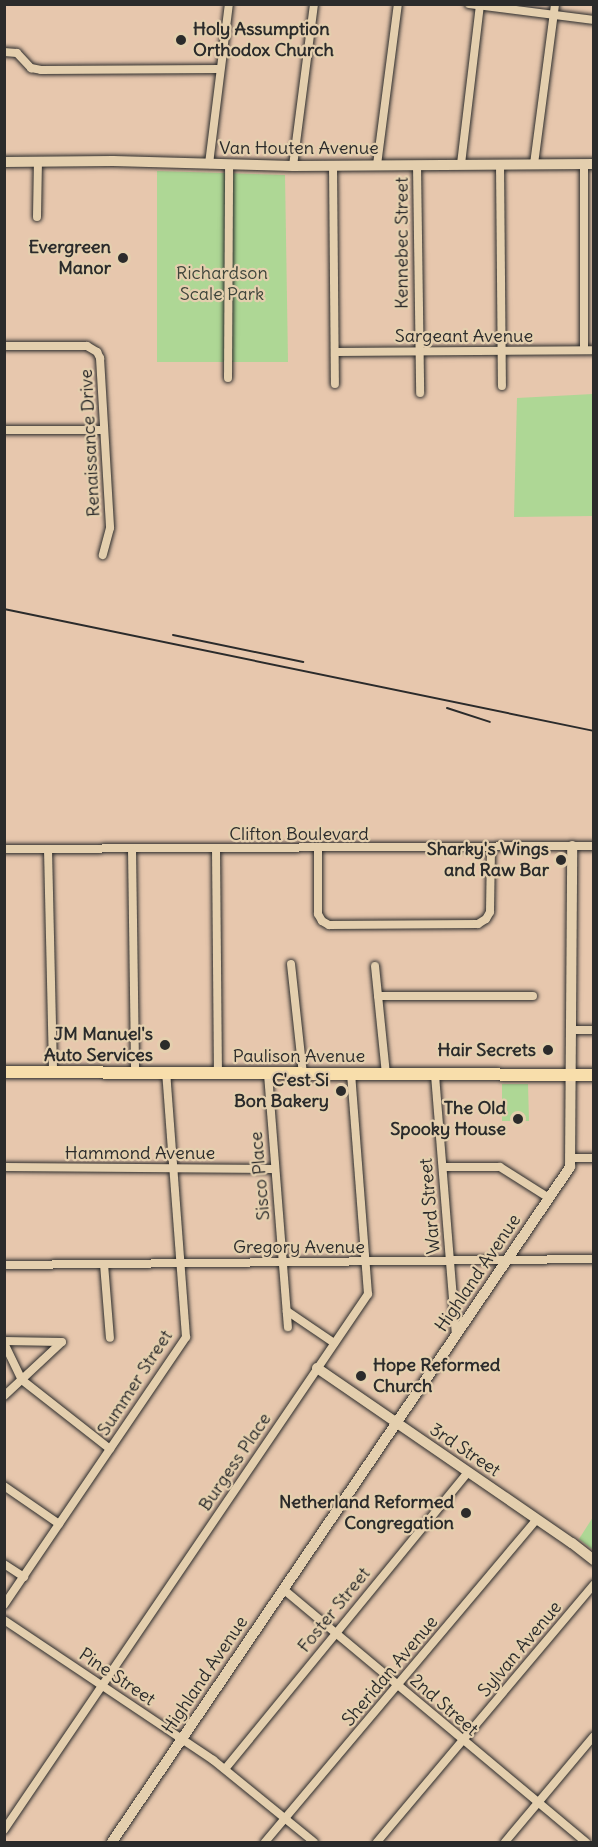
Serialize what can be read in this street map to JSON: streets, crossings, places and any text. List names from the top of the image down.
{
  "streets": {
    "main road": ["Paulison Avenue"],
    "street": [
      "Van Houten Avenue",
      "Kennebec Street",
      "Sargeant Avenue",
      "Renaissance Drive",
      "Clifton Boulevard",
      "Hammond Avenue",
      "Sisco Place",
      "Ward Street",
      "Gregory Avenue",
      "Highland Avenue",
      "Summer Street",
      "3rd Street",
      "Burgess Place",
      "Foster Street",
      "Sylvan Avenue",
      "Sheridan Avenue",
      "Pine Street",
      "2nd Street"
    ]
  },
  "crossings": [
    ["Van Houten Avenue", "Kennebec Street"],
    ["Kennebec Street", "Sargeant Avenue"],
    ["Clifton Boulevard", "Highland Avenue"],
    ["Paulison Avenue", "Sisco Place"],
    ["Paulison Avenue", "Ward Street"],
    ["Paulison Avenue", "Highland Avenue"],
    ["Paulison Avenue", "Summer Street"],
    ["Paulison Avenue", "Burgess Place"],
    ["Hammond Avenue", "Sisco Place"],
    ["Hammond Avenue", "Summer Street"],
    ["Sisco Place", "Gregory Avenue"],
    ["Ward Street", "Gregory Avenue"],
    ["Ward Street", "Highland Avenue"],
    ["Gregory Avenue", "Highland Avenue"],
    ["Gregory Avenue", "Summer Street"],
    ["Gregory Avenue", "Burgess Place"],
    ["Highland Avenue", "3rd Street"],
    ["Highland Avenue", "Pine Street"],
    ["Highland Avenue", "2nd Street"],
    ["3rd Street", "Burgess Place"],
    ["3rd Street", "Foster Street"],
    ["3rd Street", "Sheridan Avenue"],
    ["Burgess Place", "Pine Street"],
    ["Foster Street", "Pine Street"],
    ["Foster Street", "2nd Street"],
    ["Sylvan Avenue", "2nd Street"],
    ["Sheridan Avenue", "Pine Street"],
    ["Sheridan Avenue", "2nd Street"]
  ],
  "parks": ["Richardson Scale Park"],
  "places": [
    "Holy Assumption Orthodox Church",
    "Evergreen Manor",
    "Sharky's Wings and Raw Bar",
    "JM Manuel's Auto Services",
    "Hair Secrets",
    "C'est Si Bon Bakery",
    "The Old Spooky House",
    "Hope Reformed Church",
    "Netherland Reformed Congregation"
  ]
}
